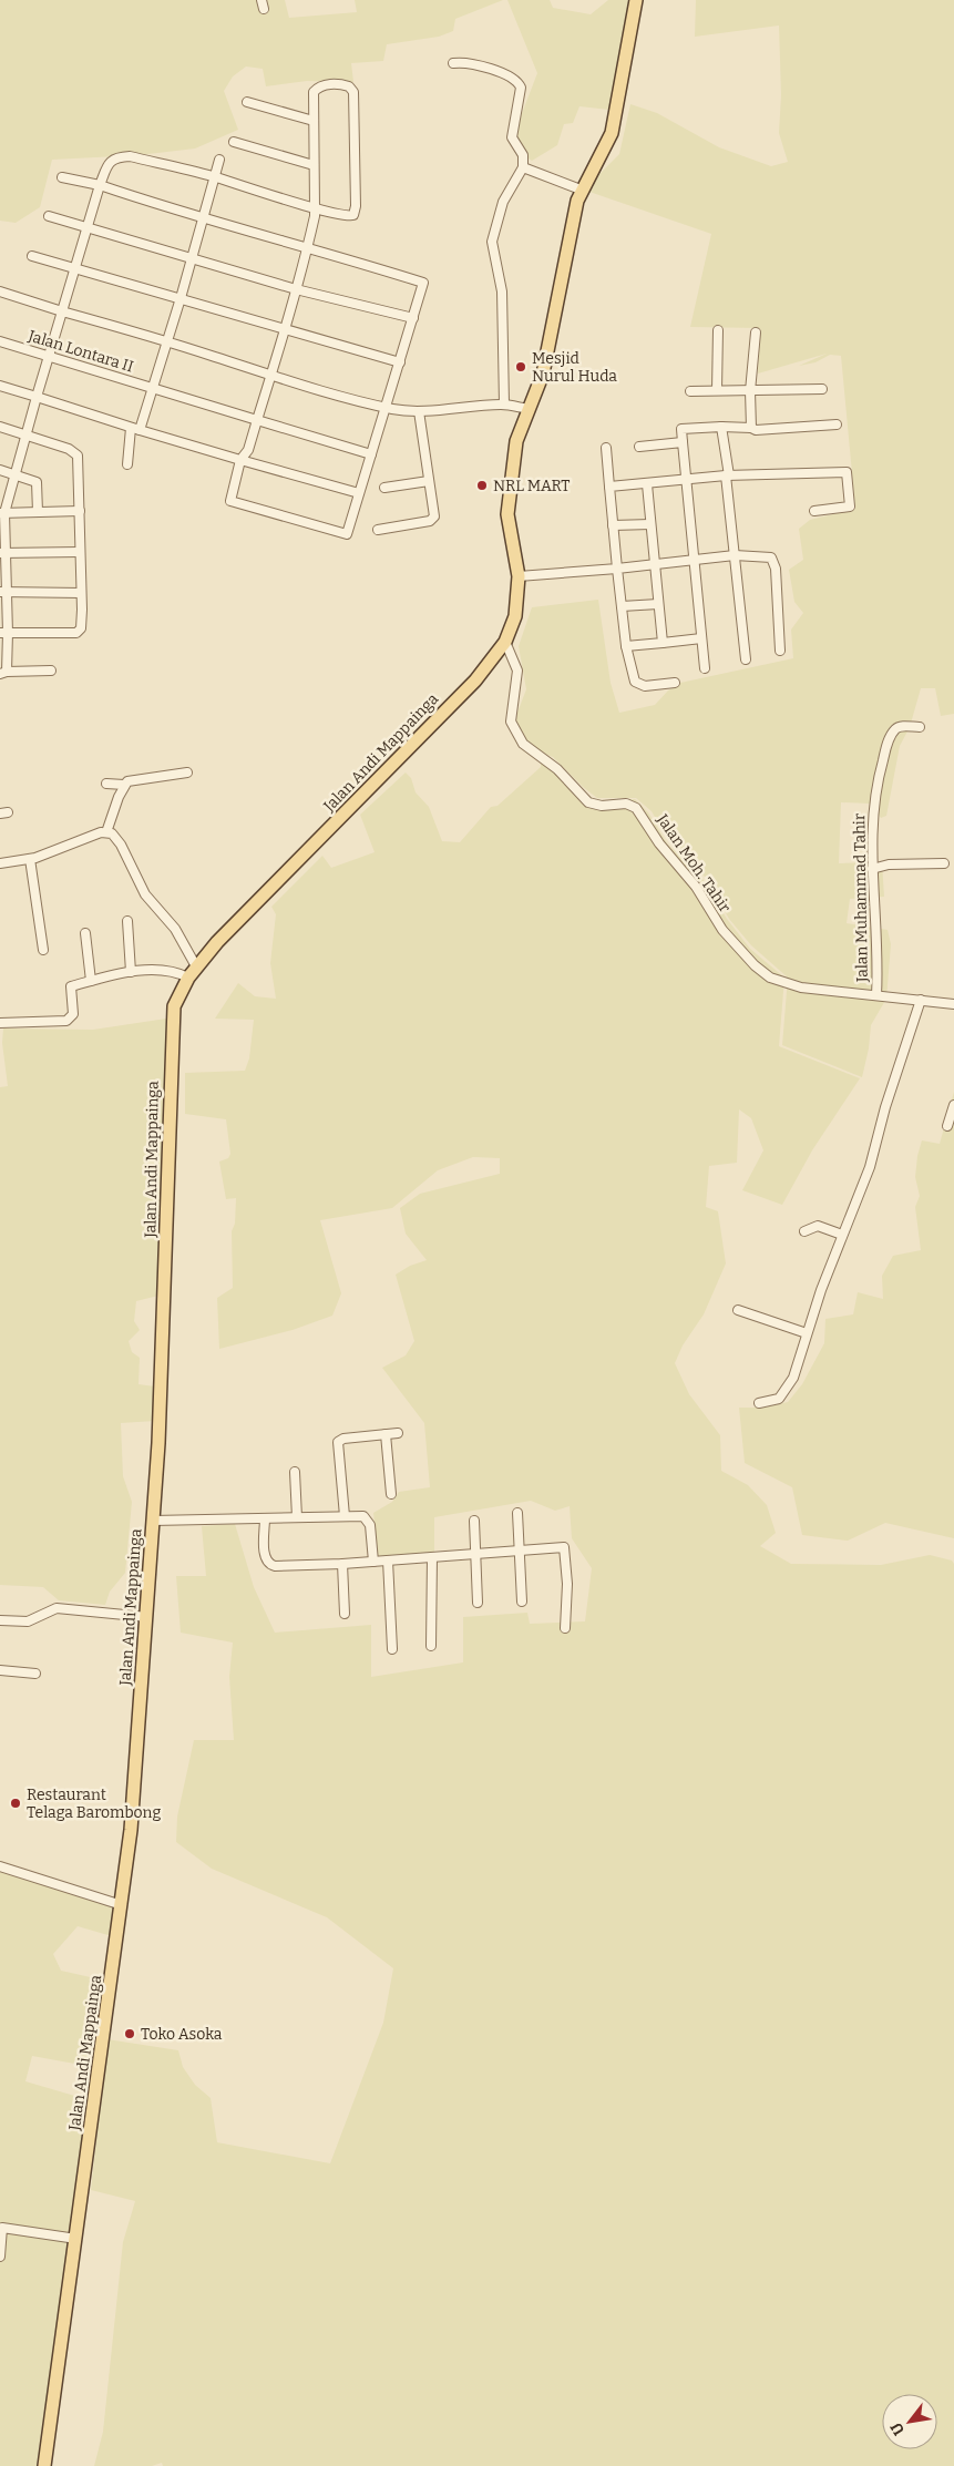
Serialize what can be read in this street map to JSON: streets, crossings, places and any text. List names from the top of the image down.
{
  "streets": {
    "main road": ["Jalan Andi Mappainga"],
    "street": ["Jalan Lontara II", "Jalan Moh. Tahir", "Jalan Muhammad Tahir"]
  },
  "crossings": [
    ["Jalan Andi Mappainga", "Jalan Moh. Tahir"],
    ["Jalan Moh. Tahir", "Jalan Muhammad Tahir"]
  ],
  "places": [
    "Mesjid Nurul Huda",
    "NRL MART",
    "Restaurant Telaga Barombong",
    "Toko Asoka"
  ],
  "north": "bottom left"
}
